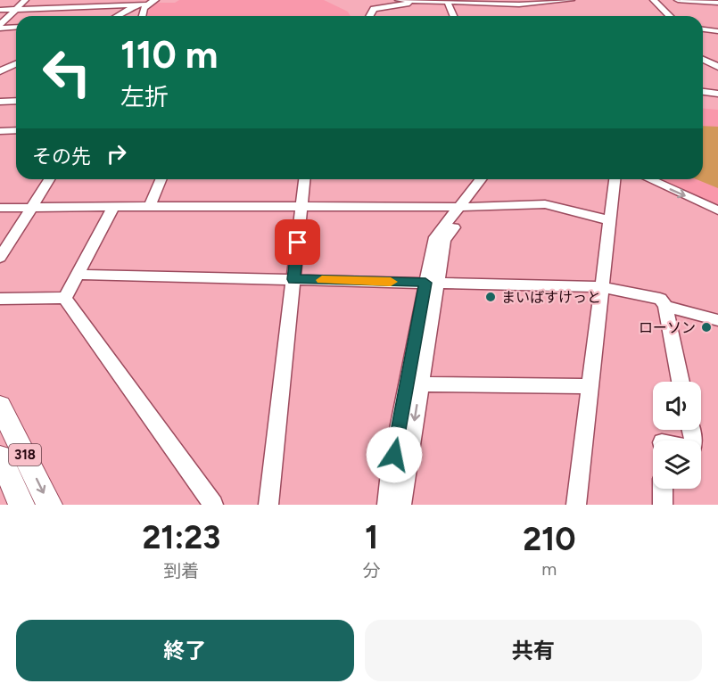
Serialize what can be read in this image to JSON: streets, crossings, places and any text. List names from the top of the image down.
{
  "streets": {
    "main road": ["318"]
  },
  "places": ["まいばすけっと", "ローソン"],
  "page": {
    "turn": ["110 m", "左折"],
    "then": "その先",
    "eta": [
      "21:23",
      "到着",
      "1",
      "分",
      "210",
      "m"
    ],
    "buttons": ["終了", "共有"]
  }
}
